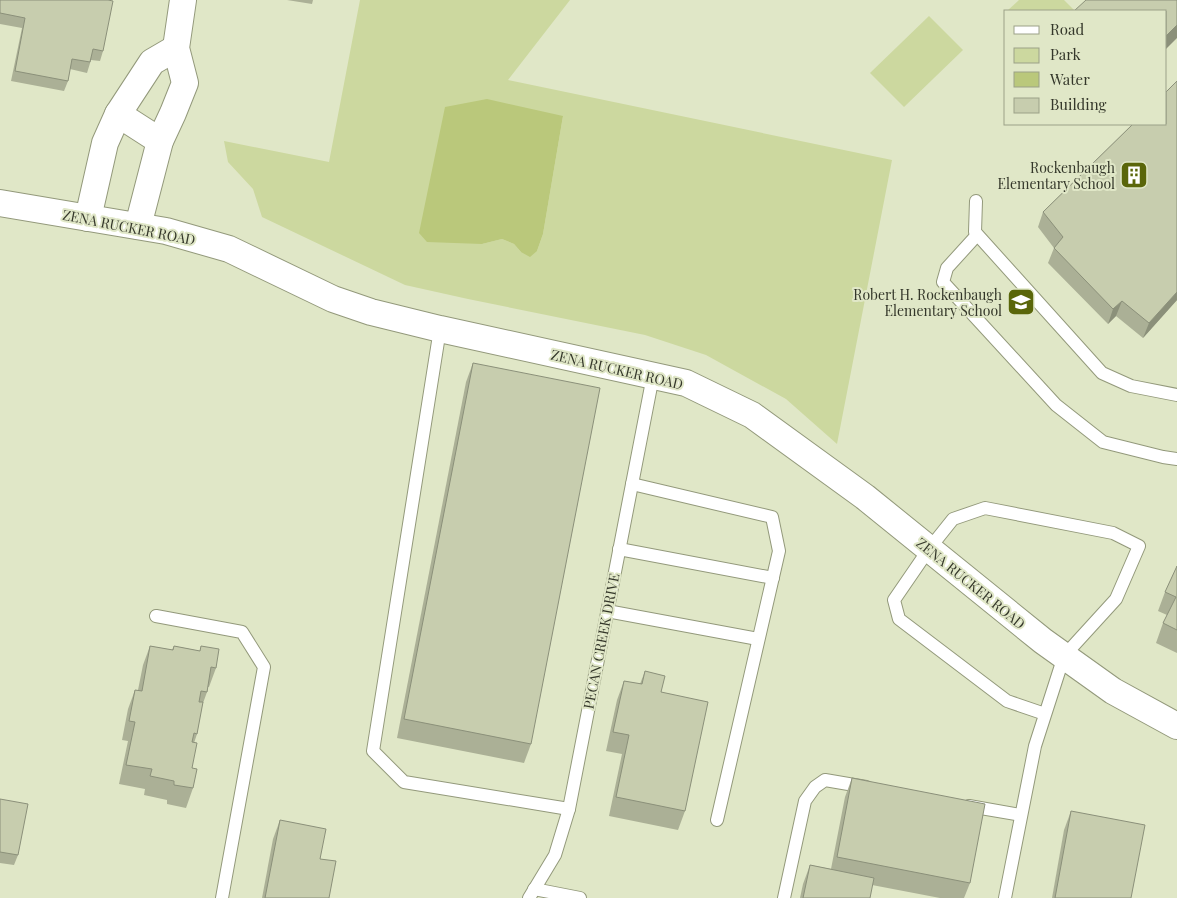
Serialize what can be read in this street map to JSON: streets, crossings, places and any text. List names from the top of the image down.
{
  "streets": {
    "street": ["ZENA RUCKER ROAD"],
    "lane": ["PECAN CREEK DRIVE"]
  },
  "crossings": [
    ["ZENA RUCKER ROAD", "PECAN CREEK DRIVE"]
  ],
  "places": {
    "building": ["Rockenbaugh Elementary School"],
    "school or university": ["Robert H. Rockenbaugh Elementary School"]
  },
  "legend": [
    "Road",
    "Park",
    "Water",
    "Building"
  ]
}
